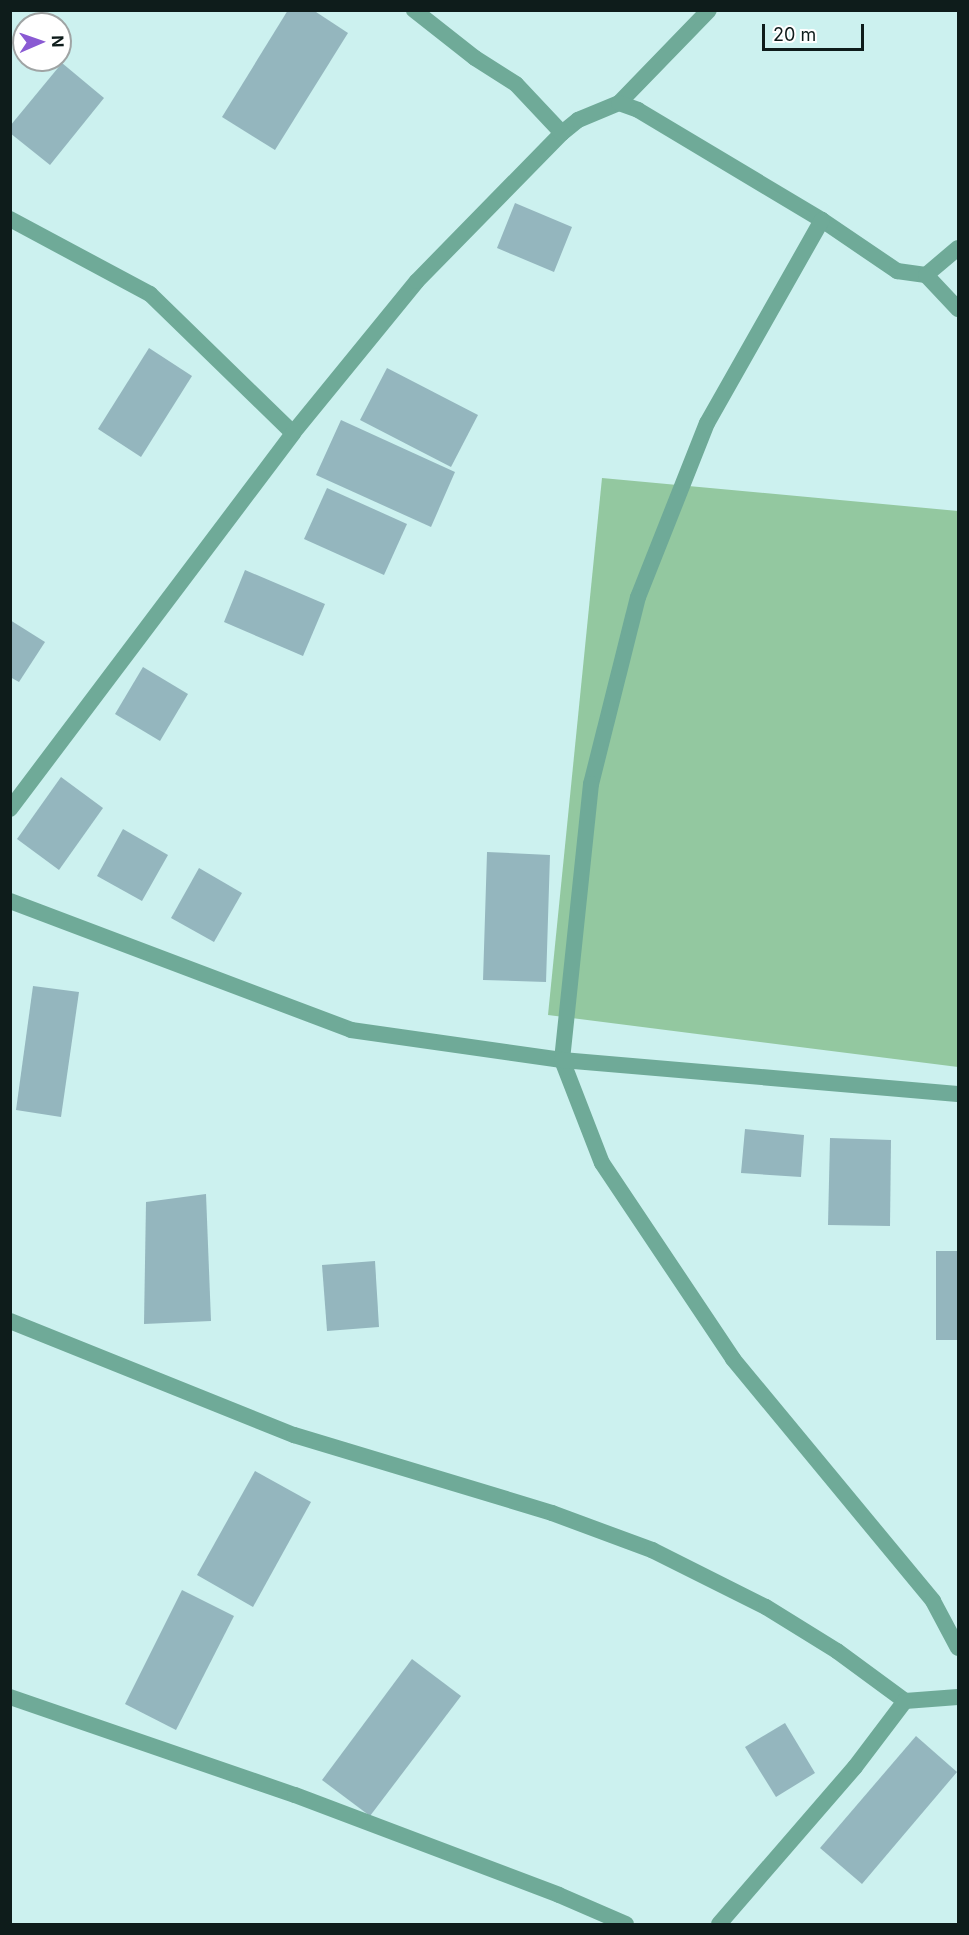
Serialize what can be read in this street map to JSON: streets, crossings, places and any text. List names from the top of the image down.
{
  "scale_bar": "20 m",
  "north": "right"
}
